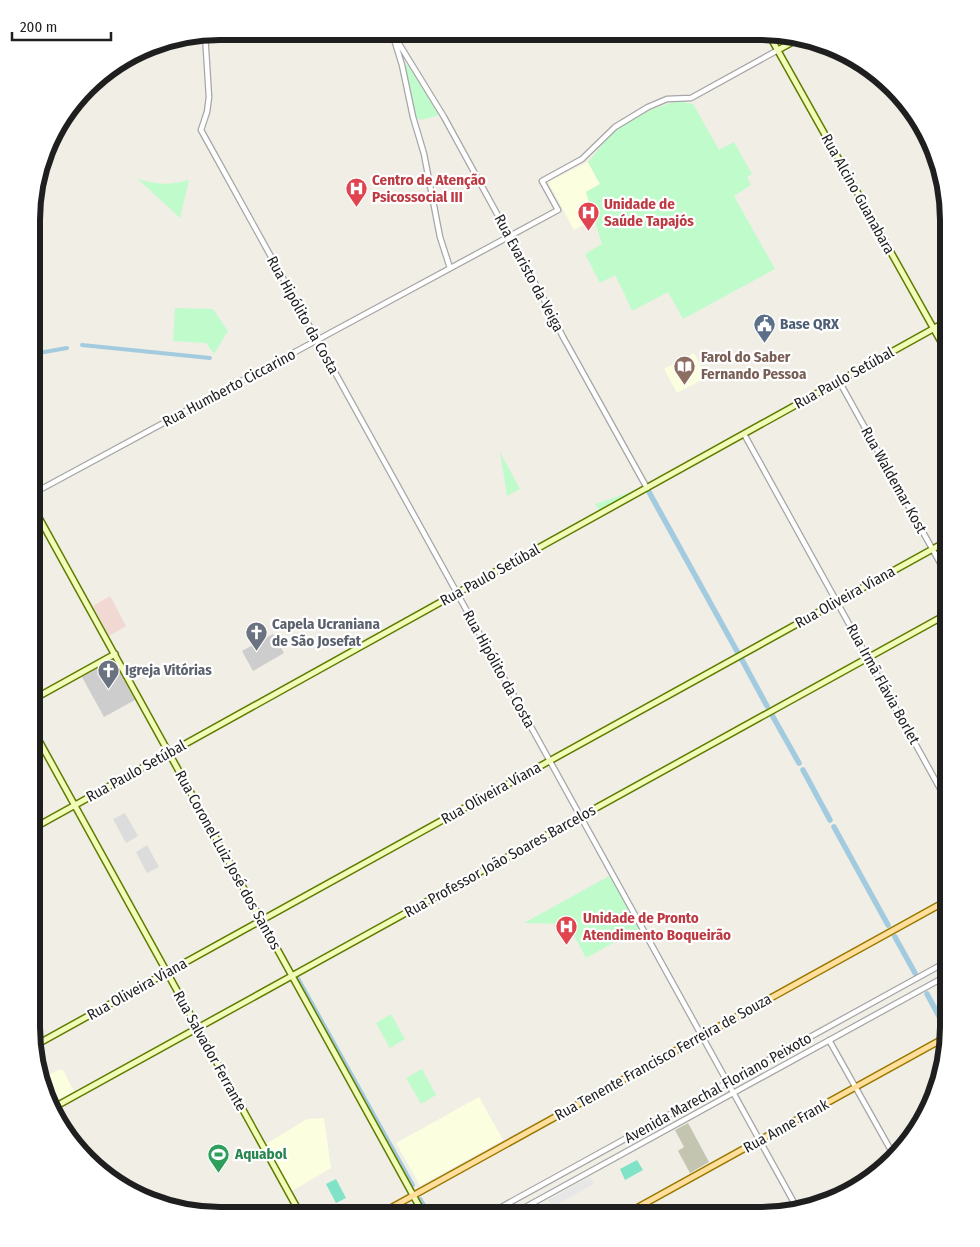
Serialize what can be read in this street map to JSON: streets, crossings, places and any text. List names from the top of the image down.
{
  "streets": {
    "main road": [
      "Rua Alcino Guanabara",
      "Rua Paulo Setúbal",
      "Rua Oliveira Viana",
      "Rua Coronel Luiz José dos Santos",
      "Rua Professor João Soares Barcelos",
      "Rua Salvador Ferrante",
      "Rua Tenente Francisco Ferreira de Souza",
      "Rua Anne Frank"
    ],
    "street": [
      "Rua Evaristo da Veiga",
      "Rua Hipólito da Costa",
      "Rua Humberto Ciccarino",
      "Rua Waldemar Kost",
      "Rua Irmã Flávia Borlet",
      "Avenida Marechal Floriano Peixoto"
    ]
  },
  "crossings": [
    ["Rua Alcino Guanabara", "Rua Paulo Setúbal"],
    ["Rua Alcino Guanabara", "Rua Humberto Ciccarino"],
    ["Rua Evaristo da Veiga", "Rua Paulo Setúbal"],
    ["Rua Evaristo da Veiga", "Rua Humberto Ciccarino"],
    ["Rua Hipólito da Costa", "Rua Paulo Setúbal"],
    ["Rua Hipólito da Costa", "Rua Humberto Ciccarino"],
    ["Rua Hipólito da Costa", "Rua Oliveira Viana"],
    ["Rua Hipólito da Costa", "Rua Professor João Soares Barcelos"],
    ["Rua Hipólito da Costa", "Rua Tenente Francisco Ferreira de Souza"],
    ["Rua Hipólito da Costa", "Avenida Marechal Floriano Peixoto"],
    ["Rua Hipólito da Costa", "Rua Anne Frank"],
    ["Rua Paulo Setúbal", "Rua Waldemar Kost"],
    ["Rua Paulo Setúbal", "Rua Irmã Flávia Borlet"],
    ["Rua Paulo Setúbal", "Rua Coronel Luiz José dos Santos"],
    ["Rua Paulo Setúbal", "Rua Salvador Ferrante"],
    ["Rua Waldemar Kost", "Rua Oliveira Viana"],
    ["Rua Oliveira Viana", "Rua Irmã Flávia Borlet"],
    ["Rua Oliveira Viana", "Rua Coronel Luiz José dos Santos"],
    ["Rua Oliveira Viana", "Rua Salvador Ferrante"],
    ["Rua Irmã Flávia Borlet", "Rua Professor João Soares Barcelos"],
    ["Rua Coronel Luiz José dos Santos", "Rua Professor João Soares Barcelos"],
    ["Rua Coronel Luiz José dos Santos", "Rua Tenente Francisco Ferreira de Souza"],
    ["Rua Professor João Soares Barcelos", "Rua Salvador Ferrante"]
  ],
  "places": {
    "hospital": ["Centro de Atenção Psicossocial III", "Unidade de Saúde Tapajós", "Unidade de Pronto Atendimento Boqueirão"],
    "public building": ["Base QRX"],
    "library": ["Farol do Saber Fernando Pessoa"],
    "church": ["Capela Ucraniana de São Josefat", "Igreja Vitórias"],
    "sports": ["Aquabol"]
  },
  "scale_bar": "200 m"
}
